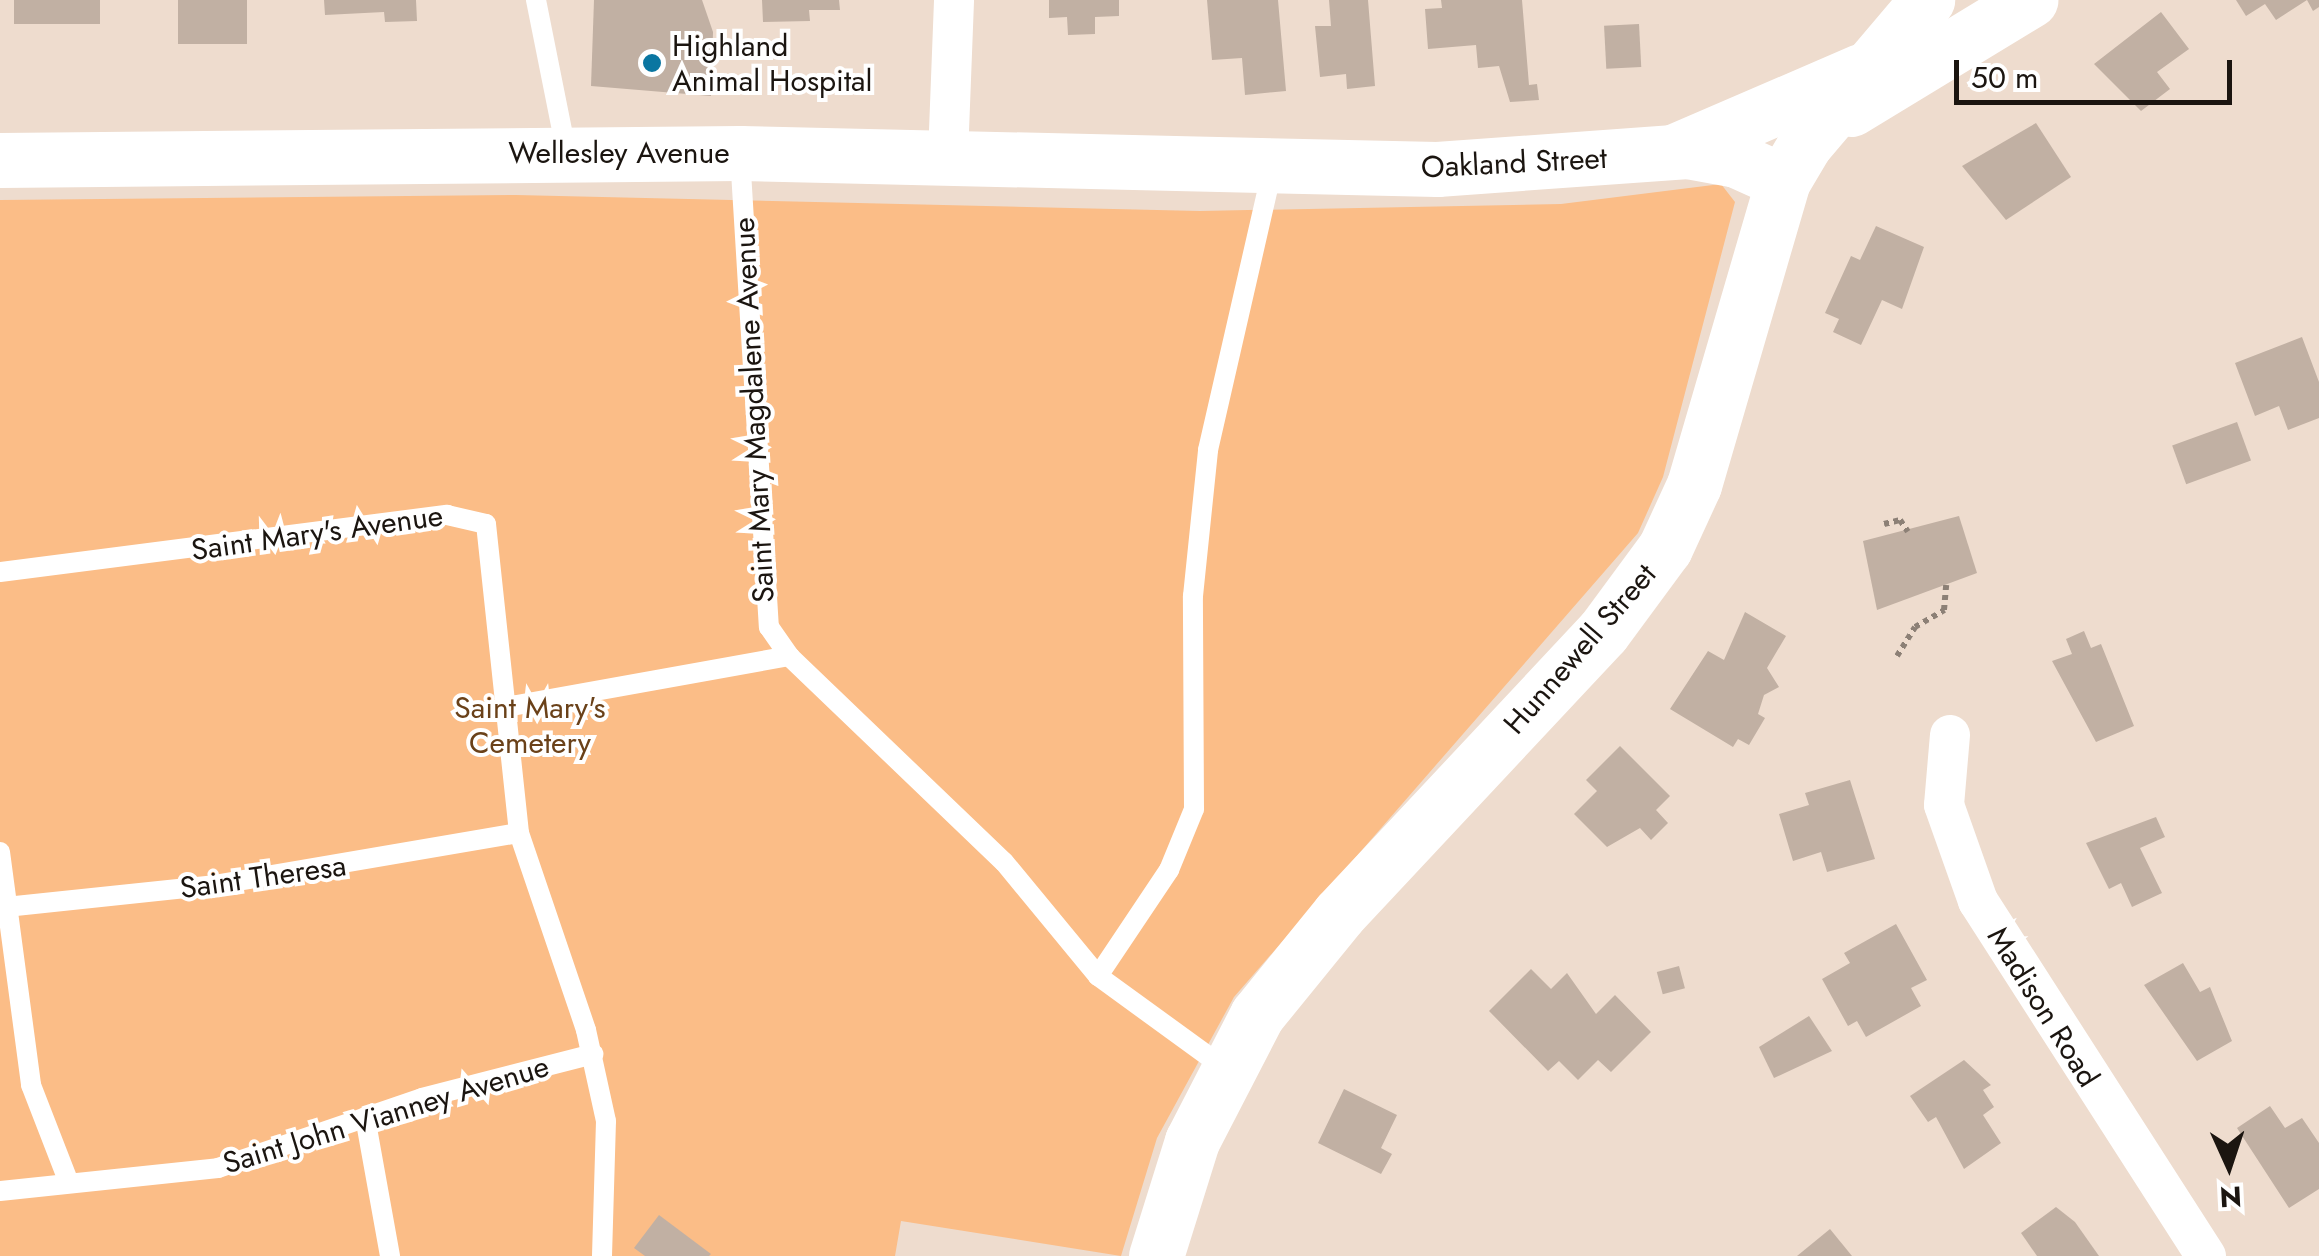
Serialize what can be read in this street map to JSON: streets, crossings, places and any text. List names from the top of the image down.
{
  "streets": {
    "street": [
      "Wellesley Avenue",
      "Oakland Street",
      "Hunnewell Street",
      "Madison Road"
    ],
    "lane": [
      "Saint Mary Magdalene Avenue",
      "Saint Mary's Avenue",
      "Saint Theresa",
      "Saint John Vianney Avenue"
    ]
  },
  "crossings": [
    ["Wellesley Avenue", "Oakland Street"],
    ["Wellesley Avenue", "Saint Mary Magdalene Avenue"],
    ["Oakland Street", "Hunnewell Street"],
    ["Saint Mary Magdalene Avenue", "Hunnewell Street"],
    ["Saint Mary's Avenue", "Saint Theresa"],
    ["Saint Mary's Avenue", "Saint John Vianney Avenue"]
  ],
  "parks": ["Saint Mary's Cemetery"],
  "places": ["Highland Animal Hospital"],
  "scale_bar": "50 m",
  "north": "bottom"
}
